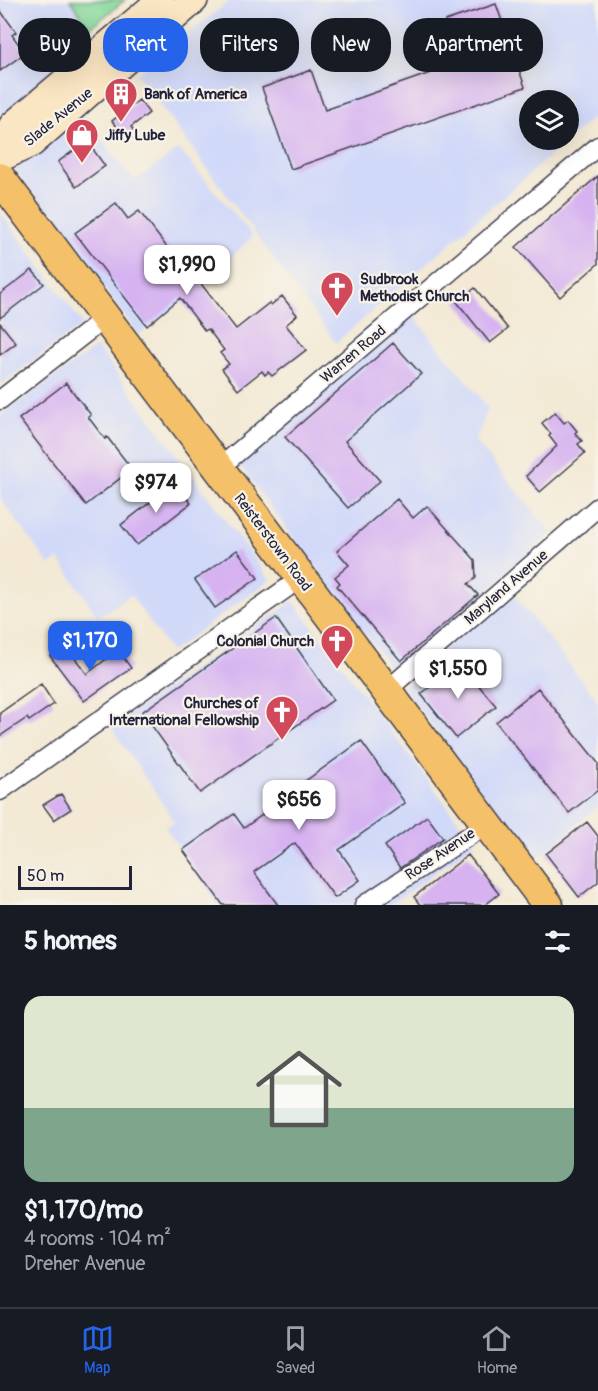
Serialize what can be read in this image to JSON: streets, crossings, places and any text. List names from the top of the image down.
{
  "streets": {
    "main road": ["Slade Avenue", "Reisterstown Road"],
    "street": ["Warren Road", "Maryland Avenue", "Rose Avenue"]
  },
  "crossings": [
    ["Warren Road", "Reisterstown Road"],
    ["Reisterstown Road", "Maryland Avenue"],
    ["Reisterstown Road", "Rose Avenue"]
  ],
  "places": {
    "building": ["Bank of America"],
    "shop": ["Jiffy Lube"],
    "church": ["Sudbrook Methodist Church", "Colonial Church", "Churches of International Fellowship"]
  },
  "scale_bar": "50 m",
  "page": {
    "chip": [
      "Buy",
      "Rent",
      "Filters",
      "New",
      "Apartment"
    ],
    "price": [
      "$1,990",
      "$974",
      "$1,170",
      "$1,550",
      "$656"
    ],
    "scale": "50 m",
    "heading": "5 homes",
    "list": [
      {
        "name": "$1,170/mo",
        "note": "4 rooms · 104 m² · Dreher Avenue"
      }
    ],
    "tabs": ["Map", "Saved", "Home"]
  }
}
